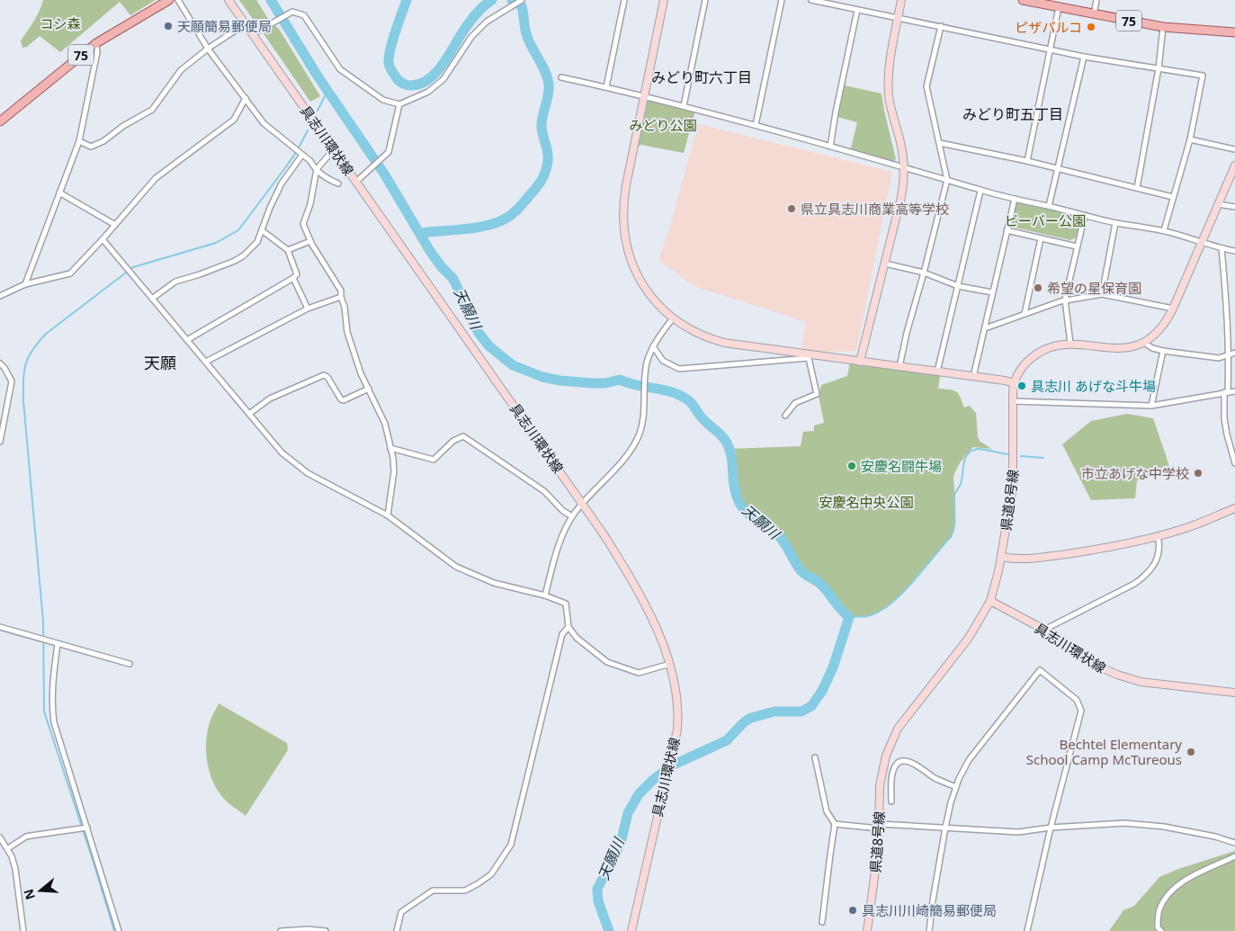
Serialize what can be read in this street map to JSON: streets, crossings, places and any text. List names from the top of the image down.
{
  "streets": {
    "main road": ["75", "具志川環状線", "県道8号線"]
  },
  "crossings": [
    ["具志川環状線", "県道8号線"]
  ],
  "districts": ["みどり町六丁目", "みどり町五丁目", "天願"],
  "water": ["天願川"],
  "parks": [
    "コシ森",
    "みどり公園",
    "ビーバー公園",
    "安慶名中央公園"
  ],
  "places": [
    "天願簡易郵便局",
    "ピザパルコ",
    "県立具志川商業高等学校",
    "希望の星保育園",
    "具志川 あげな斗牛場",
    "安慶名闘牛場",
    "市立あげな中学校",
    "Bechtel Elementary School Camp McTureous",
    "具志川川崎簡易郵便局"
  ],
  "north": "left"
}
